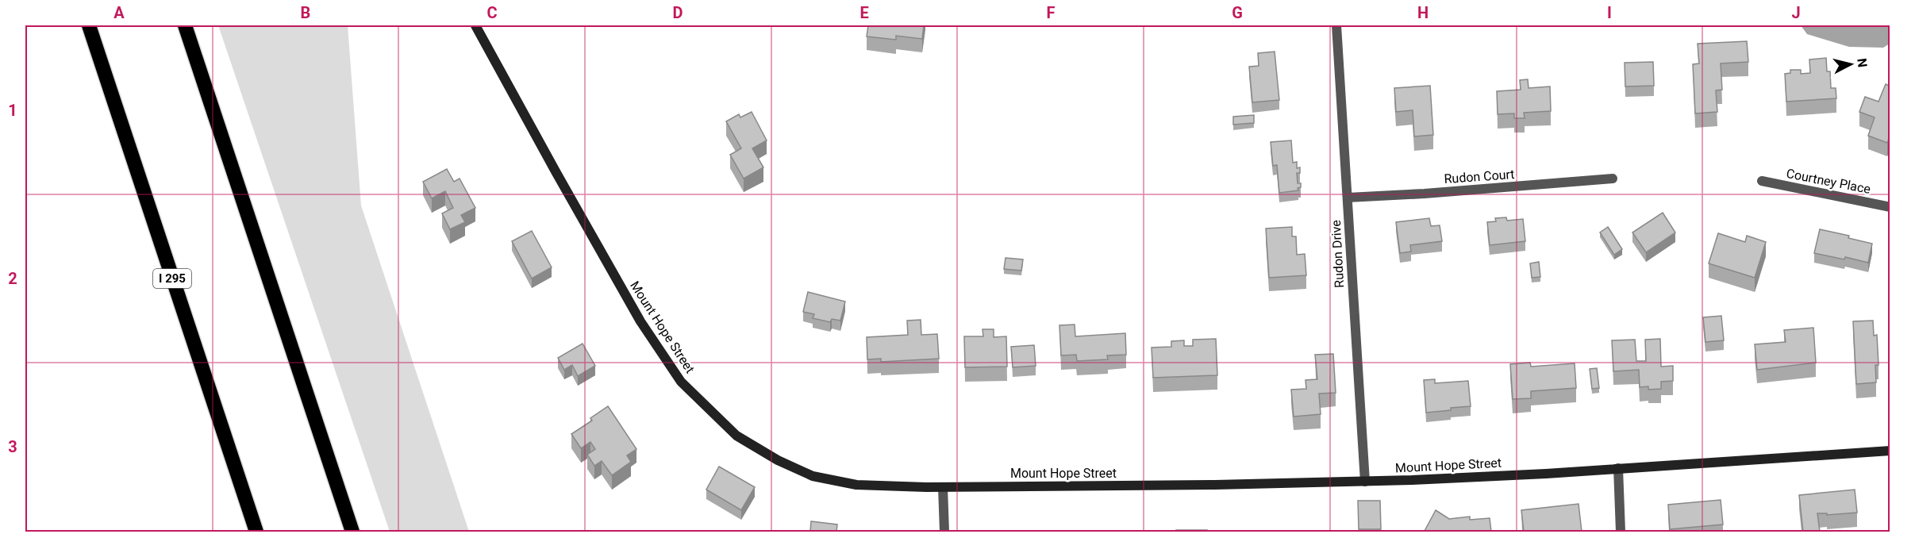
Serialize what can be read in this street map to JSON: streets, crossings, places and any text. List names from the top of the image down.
{
  "streets": {
    "highway": ["I 295"],
    "street": [
      "Rudon Court",
      "Courtney Place",
      "Rudon Drive",
      "Mount Hope Street"
    ]
  },
  "crossings": [
    ["Rudon Court", "Rudon Drive"],
    ["Rudon Drive", "Mount Hope Street"]
  ],
  "north": "right",
  "grid": {
    "columns": [
      "A",
      "B",
      "C",
      "D",
      "E",
      "F",
      "G",
      "H",
      "I",
      "J"
    ],
    "rows": ["1", "2", "3"]
  }
}
